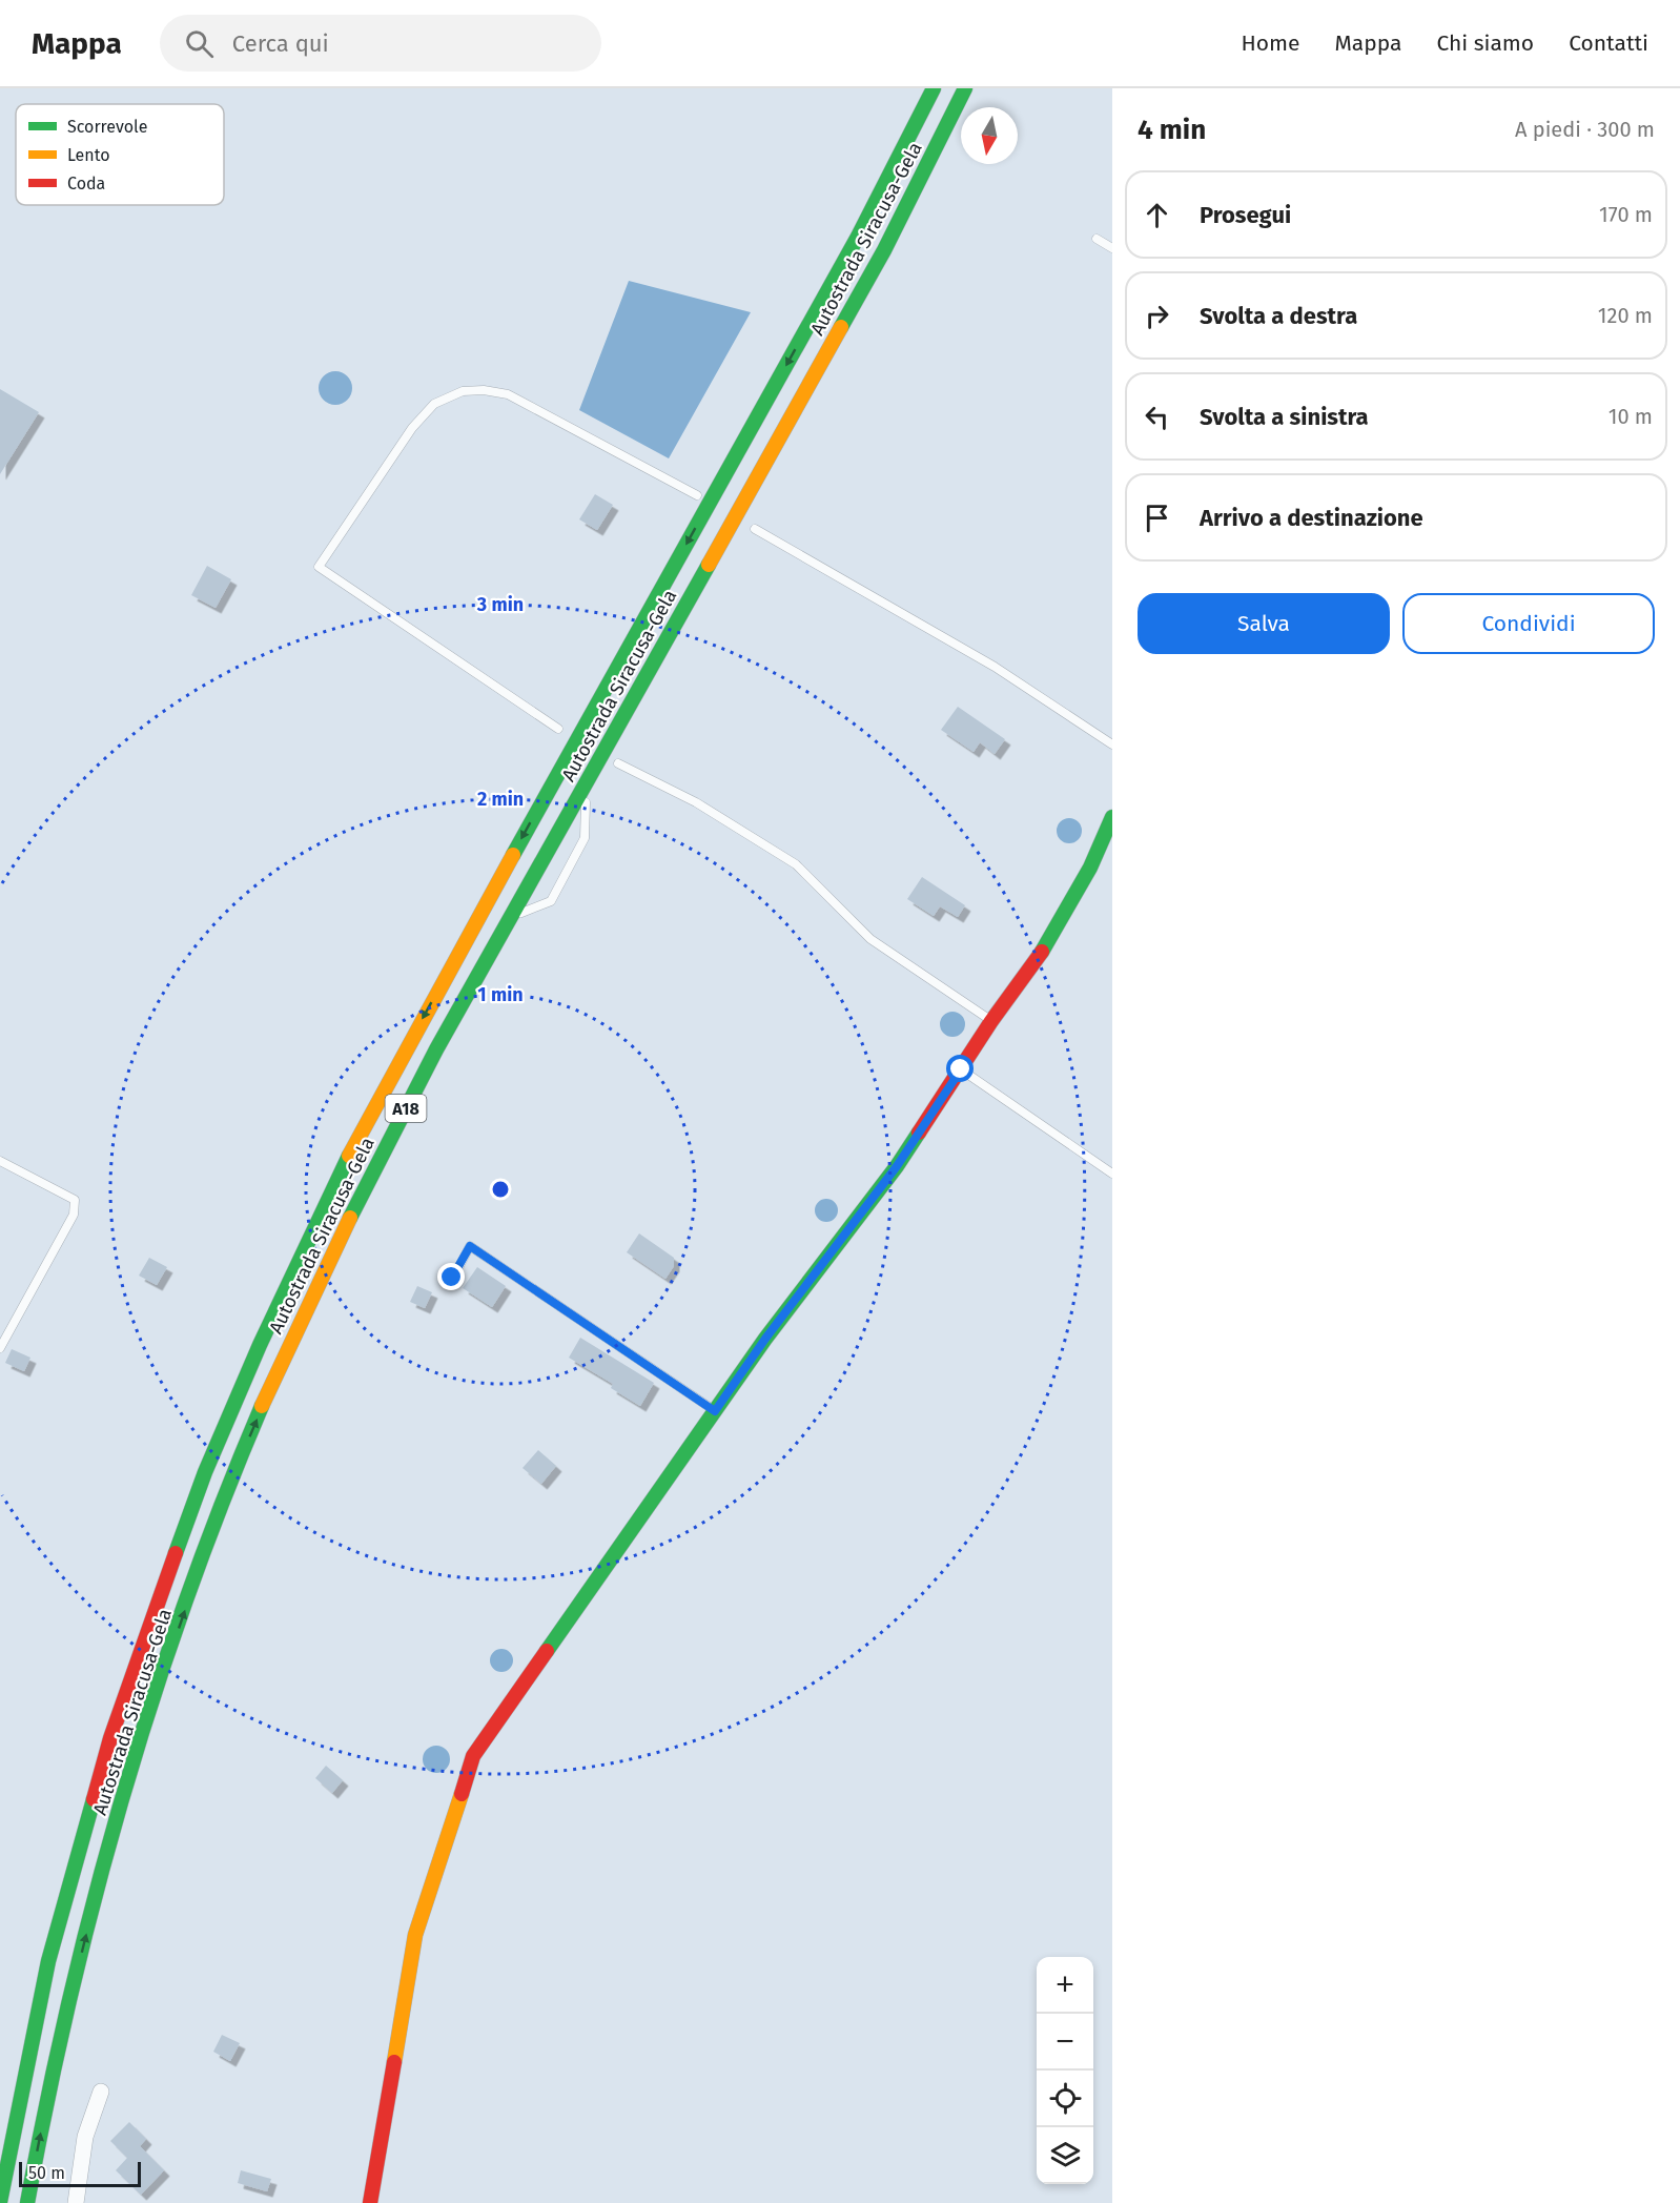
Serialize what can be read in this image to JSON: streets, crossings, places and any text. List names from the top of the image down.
{
  "streets": {
    "main road": ["Autostrada Siracusa-Gela", "A18"]
  },
  "legend": ["Scorrevole", "Lento", "Coda"],
  "scale_bar": "50 m",
  "north": "bottom",
  "page": {
    "header": "Mappa",
    "search": "Cerca qui",
    "nav": [
      "Home",
      "Mappa",
      "Chi siamo",
      "Contatti"
    ],
    "heading": ["4 min", "A piedi · 300 m"],
    "list": [
      ["Prosegui", "170 m"],
      ["Svolta a destra", "120 m"],
      ["Svolta a sinistra", "10 m"],
      "Arrivo a destinazione"
    ],
    "buttons": ["Salva", "Condividi"],
    "map_buttons": ["+", "−"],
    "scale": "50 m"
  },
  "rings": ["3 min", "2 min", "1 min"]
}
